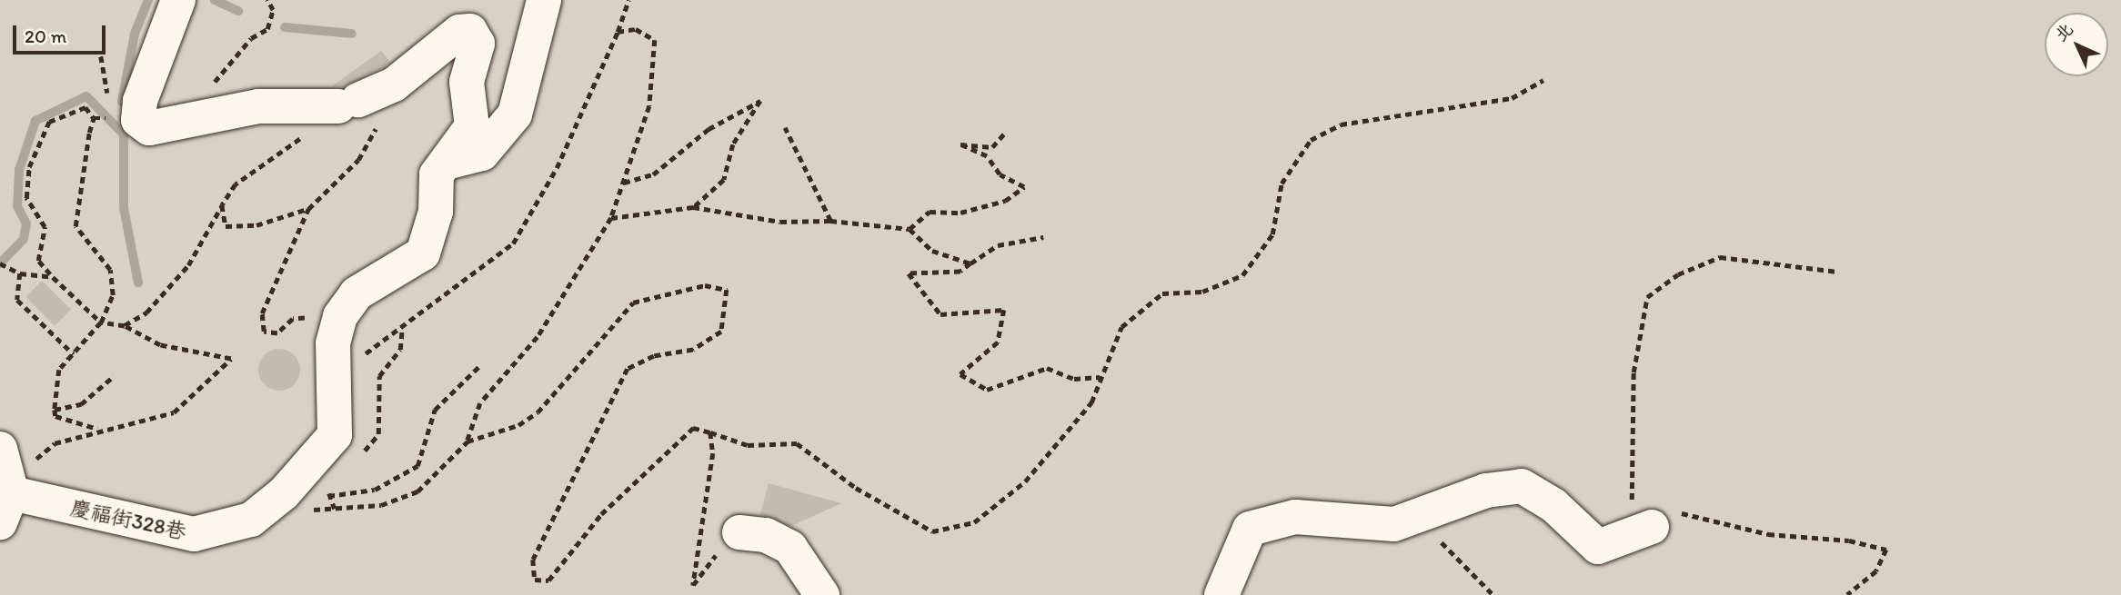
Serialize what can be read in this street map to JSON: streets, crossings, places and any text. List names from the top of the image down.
{
  "streets": {
    "street": ["慶福街328巷"]
  },
  "scale_bar": "20 m",
  "north": "top left"
}
